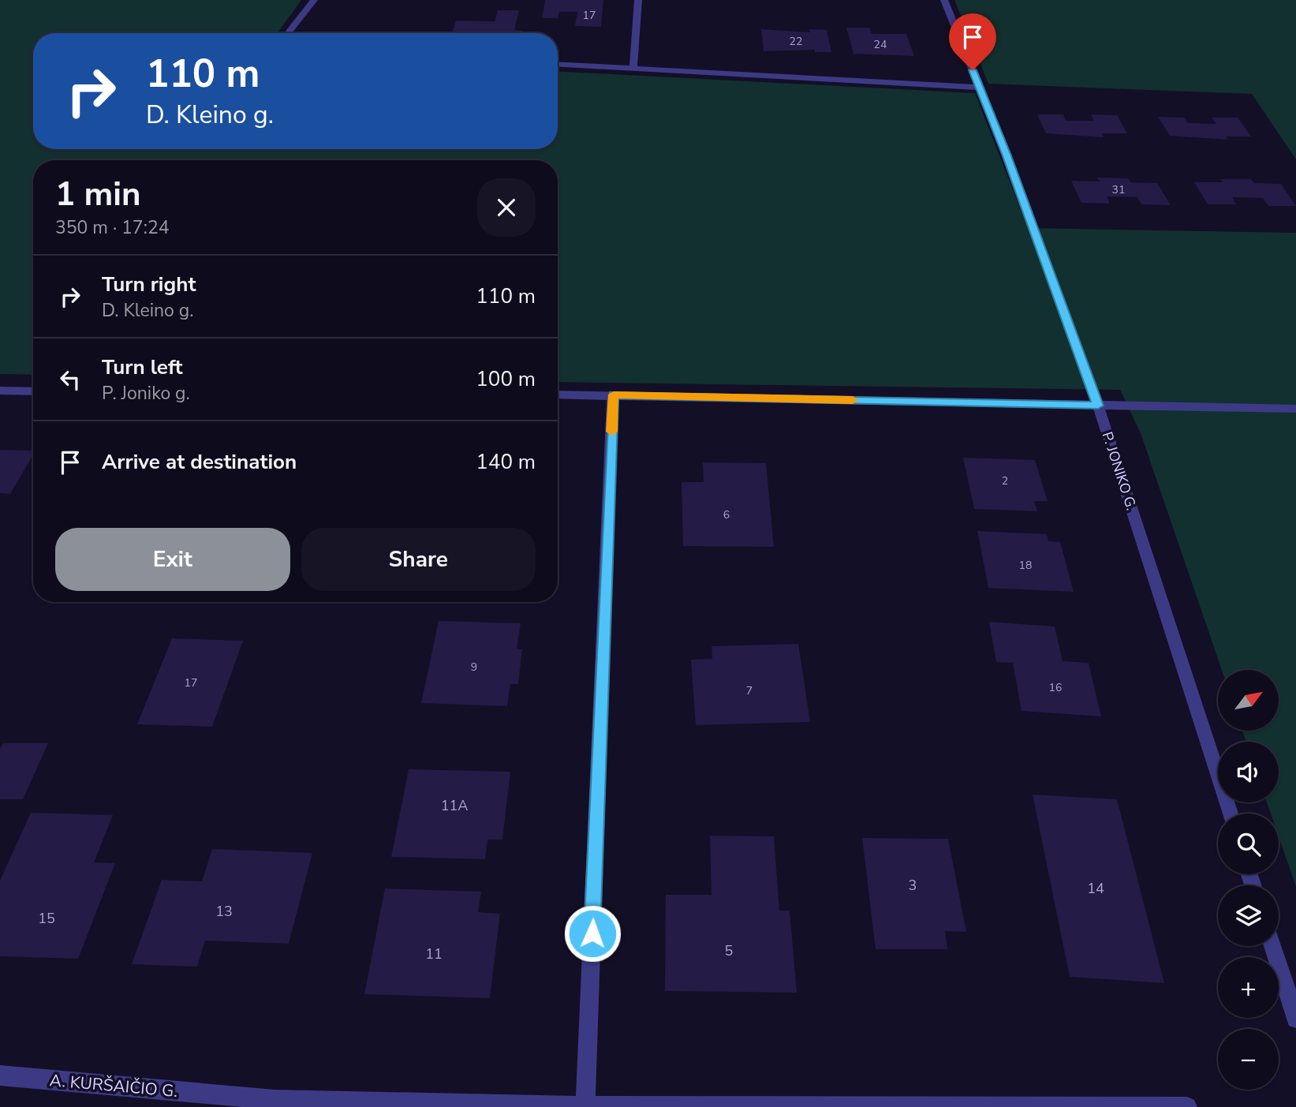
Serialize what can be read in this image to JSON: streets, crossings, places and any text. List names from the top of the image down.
{
  "streets": {
    "street": ["P. JONIKO G.", "A. KURŠAIČIO G."]
  },
  "house_numbers": [
    "17",
    "22",
    "24",
    "31",
    "2",
    "6",
    "18",
    "9",
    "17",
    "16",
    "7",
    "11A",
    "3",
    "14",
    "13",
    "15",
    "5",
    "11"
  ],
  "north": "top right",
  "page": {
    "turn": ["110 m", "D. Kleino g."],
    "heading": ["1 min", "350 m · 17:24"],
    "list": [
      {
        "name": "Turn right",
        "note": "D. Kleino g.",
        "value": "110 m"
      },
      {
        "name": "Turn left",
        "note": "P. Joniko g.",
        "value": "100 m"
      },
      {
        "name": "Arrive at destination",
        "value": "140 m"
      }
    ],
    "buttons": ["Exit", "Share"],
    "map_buttons": ["+", "−"]
  }
}
